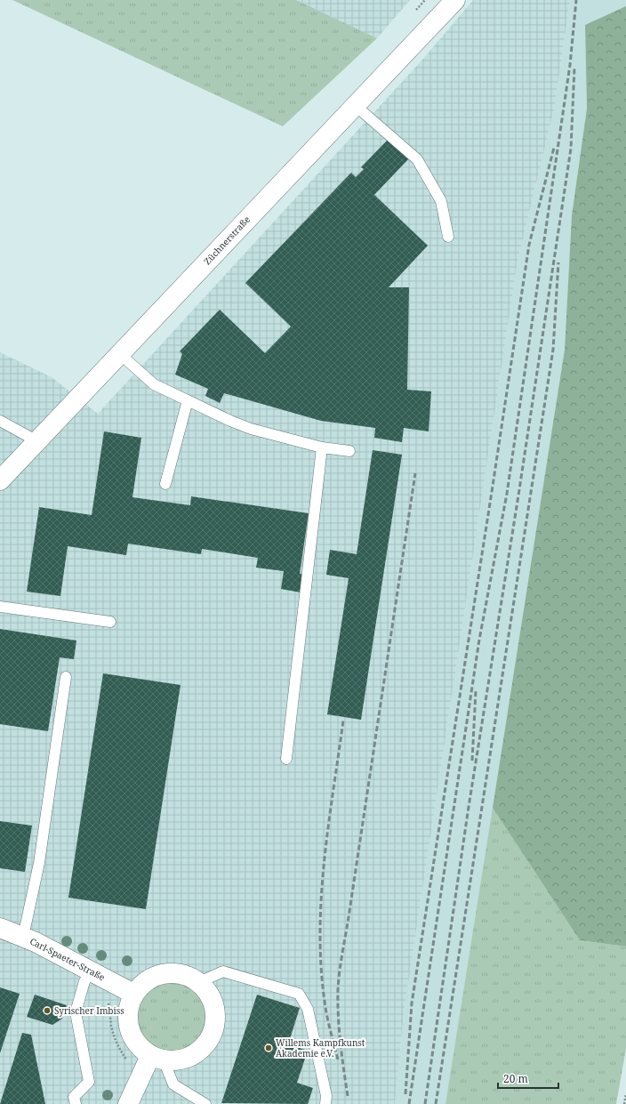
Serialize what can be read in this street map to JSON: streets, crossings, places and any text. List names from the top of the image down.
{
  "streets": {
    "street": ["Züchnerstraße", "Carl-Spaeter-Straße"]
  },
  "places": ["Syrischer Imbiss", "Willems Kampfkunst Akademie e.V."],
  "scale_bar": "20 m"
}
